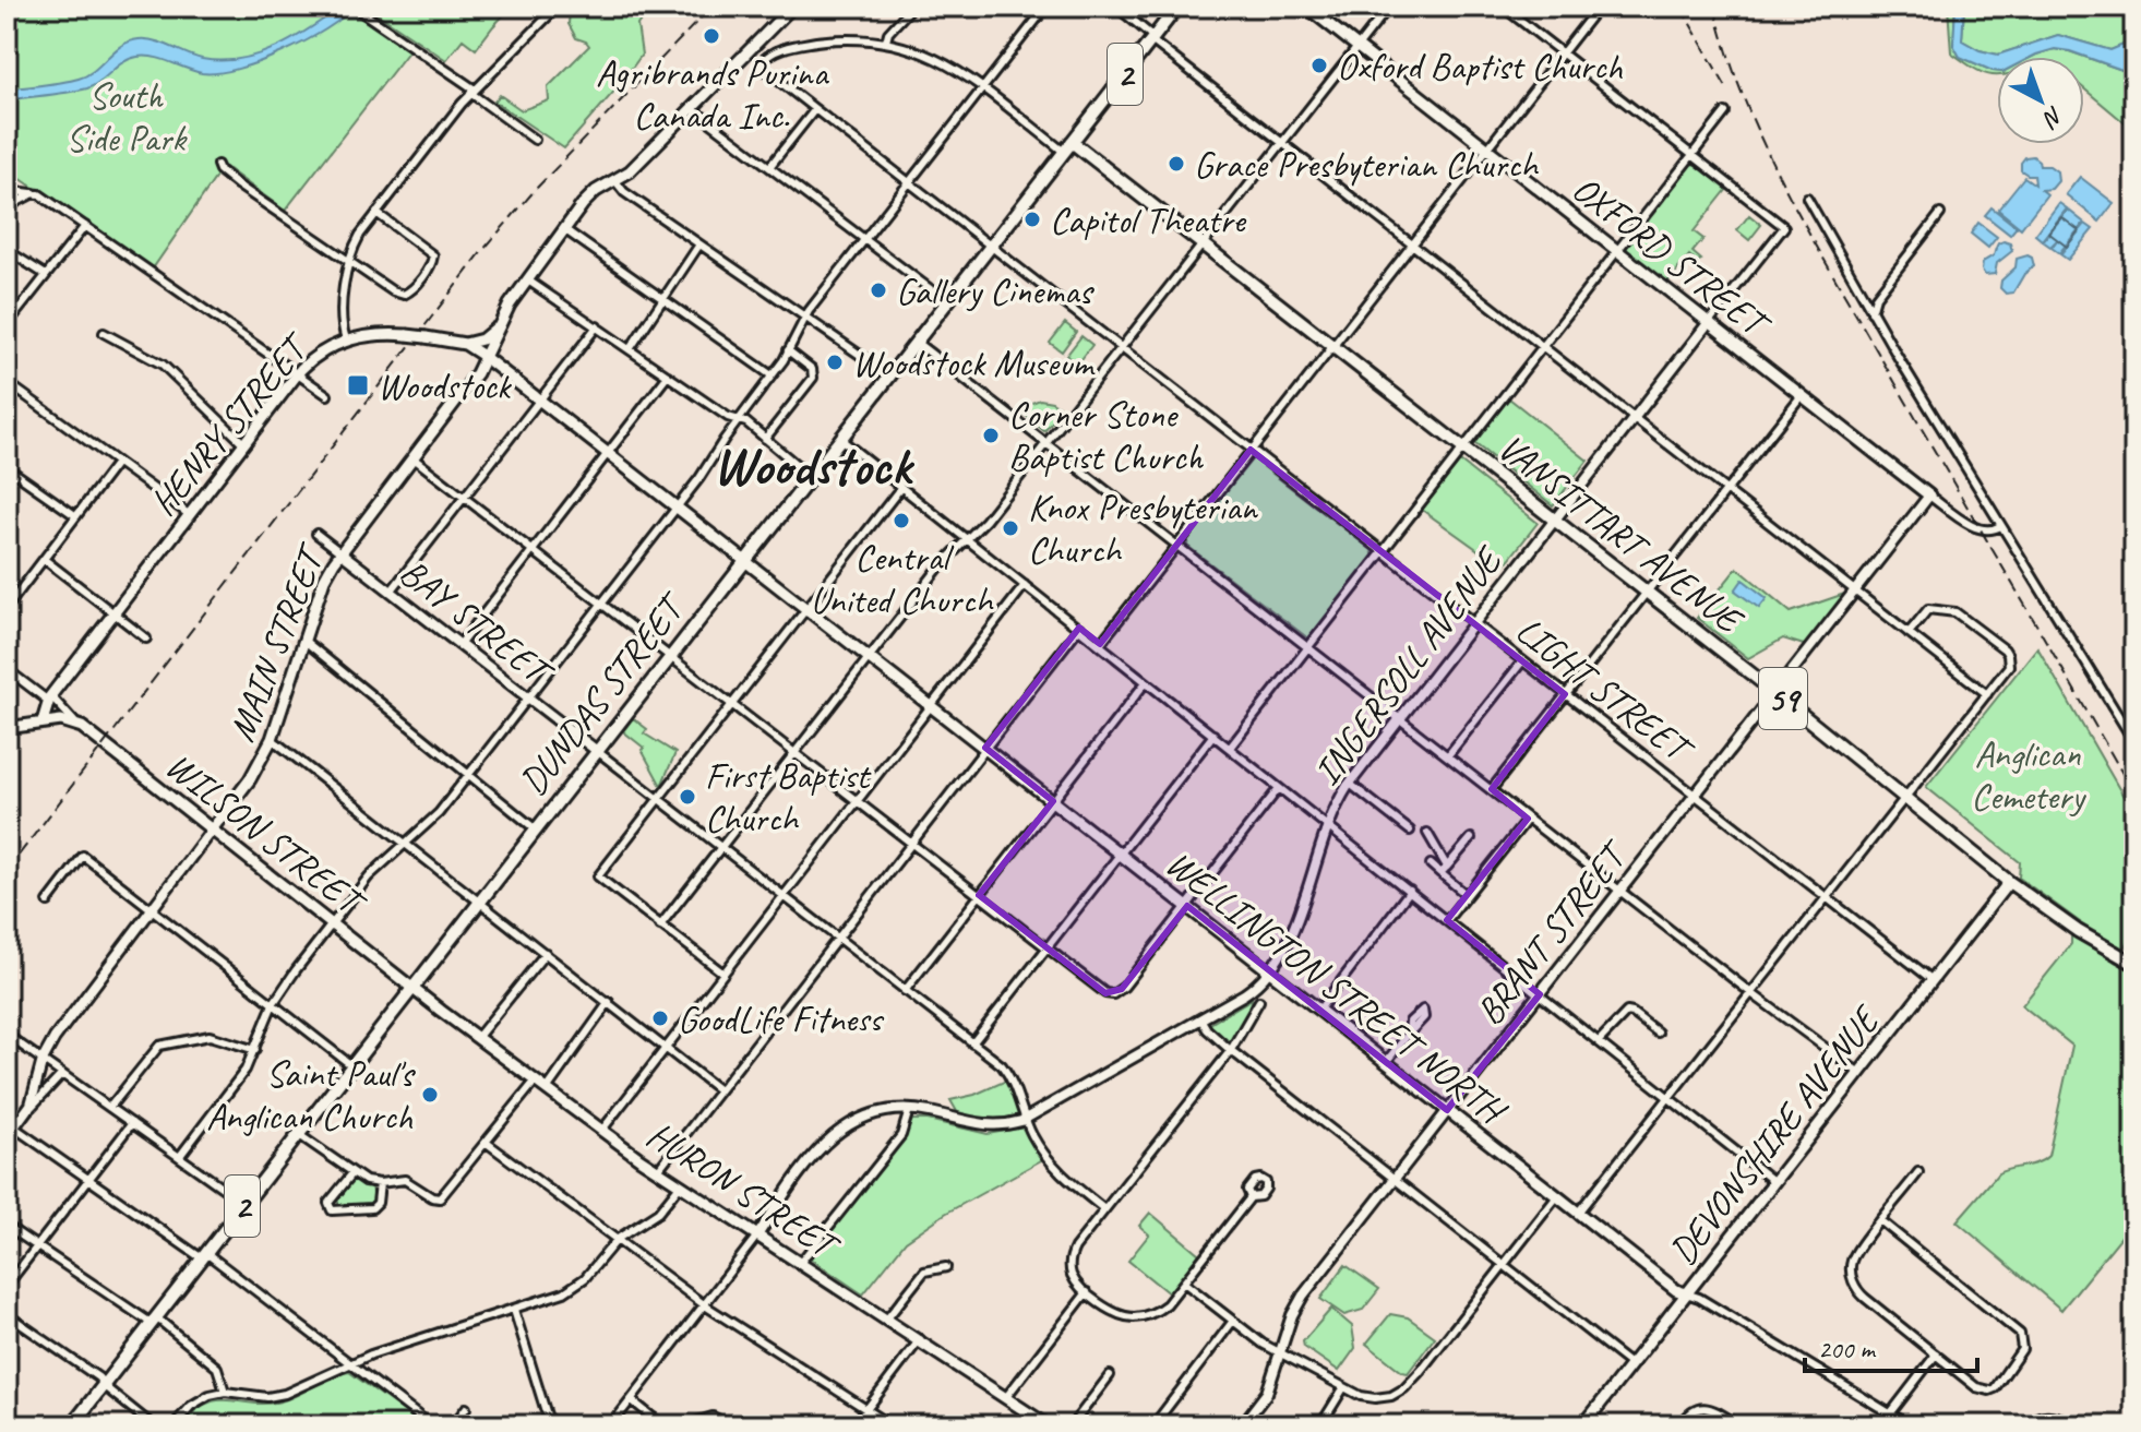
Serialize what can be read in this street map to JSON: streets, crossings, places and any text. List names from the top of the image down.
{
  "streets": {
    "main road": [
      "2",
      "OXFORD STREET",
      "HENRY STREET",
      "VANSITTART AVENUE",
      "MAIN STREET",
      "DUNDAS STREET",
      "59",
      "WILSON STREET",
      "WELLINGTON STREET NORTH",
      "DEVONSHIRE AVENUE",
      "HURON STREET"
    ],
    "street": [
      "BAY STREET",
      "INGERSOLL AVENUE",
      "LIGHT STREET",
      "BRANT STREET"
    ]
  },
  "crossings": [
    ["OXFORD STREET", "INGERSOLL AVENUE"],
    ["OXFORD STREET", "BRANT STREET"],
    ["HENRY STREET", "WILSON STREET"],
    ["VANSITTART AVENUE", "INGERSOLL AVENUE"],
    ["VANSITTART AVENUE", "DUNDAS STREET"],
    ["VANSITTART AVENUE", "BRANT STREET"],
    ["VANSITTART AVENUE", "DEVONSHIRE AVENUE"],
    ["BAY STREET", "MAIN STREET"],
    ["BAY STREET", "DUNDAS STREET"],
    ["MAIN STREET", "WILSON STREET"],
    ["MAIN STREET", "WELLINGTON STREET NORTH"],
    ["INGERSOLL AVENUE", "LIGHT STREET"],
    ["INGERSOLL AVENUE", "WELLINGTON STREET NORTH"],
    ["INGERSOLL AVENUE", "HURON STREET"],
    ["LIGHT STREET", "DUNDAS STREET"],
    ["LIGHT STREET", "BRANT STREET"],
    ["LIGHT STREET", "DEVONSHIRE AVENUE"],
    ["DUNDAS STREET", "WILSON STREET"],
    ["DUNDAS STREET", "WELLINGTON STREET NORTH"],
    ["DUNDAS STREET", "HURON STREET"],
    ["WILSON STREET", "HURON STREET"],
    ["BRANT STREET", "WELLINGTON STREET NORTH"],
    ["WELLINGTON STREET NORTH", "DEVONSHIRE AVENUE"]
  ],
  "districts": ["Woodstock"],
  "parks": ["South Side Park", "Anglican Cemetery"],
  "places": {
    "other": [
      "Agribrands Purina Canada Inc.",
      "Oxford Baptist Church",
      "Grace Presbyterian Church",
      "Capitol Theatre",
      "Gallery Cinemas",
      "Woodstock Museum",
      "Corner Stone Baptist Church",
      "Central United Church",
      "Knox Presbyterian Church",
      "First Baptist Church",
      "GoodLife Fitness",
      "Saint Paul's Anglican Church"
    ],
    "transit": ["Woodstock"]
  },
  "scale_bar": "200 m",
  "north": "bottom right"
}
